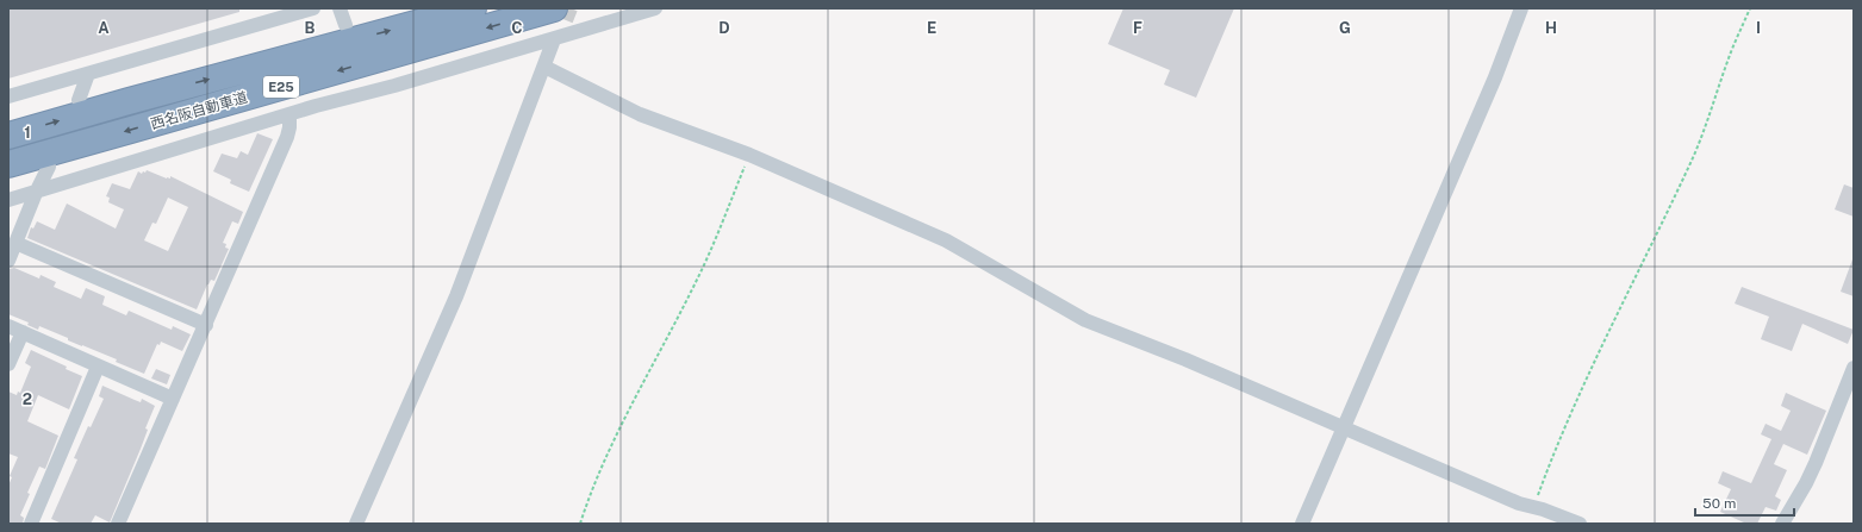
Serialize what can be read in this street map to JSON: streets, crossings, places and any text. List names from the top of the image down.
{
  "streets": {
    "highway": ["E25", "西名阪自動車道"]
  },
  "scale_bar": "50 m",
  "grid": {
    "columns": [
      "A",
      "B",
      "C",
      "D",
      "E",
      "F",
      "G",
      "H",
      "I"
    ],
    "rows": ["1", "2"]
  }
}
